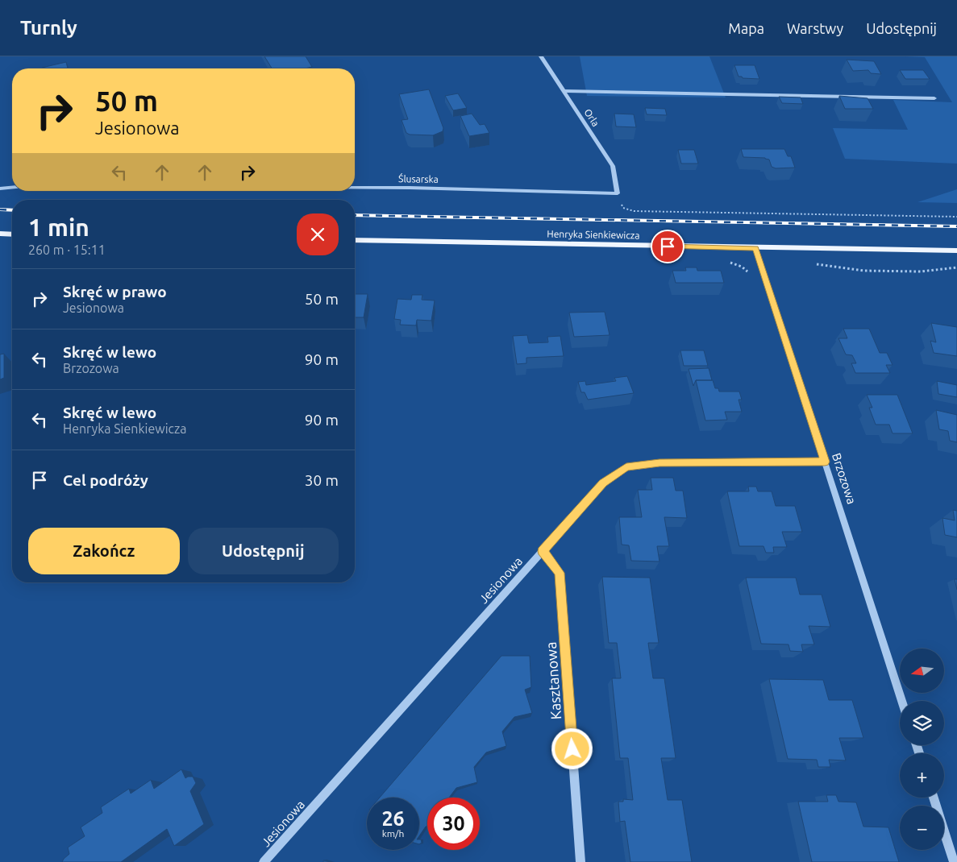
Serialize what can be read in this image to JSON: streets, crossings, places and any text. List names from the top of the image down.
{
  "streets": {
    "main road": ["Henryka Sienkiewicza"],
    "street": [
      "Orla",
      "Ślusarska",
      "Brzozowa",
      "Jesionowa",
      "Kasztanowa"
    ]
  },
  "crossings": [
    ["Orla", "Ślusarska"],
    ["Henryka Sienkiewicza", "Brzozowa"],
    ["Brzozowa", "Jesionowa"],
    ["Jesionowa", "Kasztanowa"]
  ],
  "north": "left",
  "page": {
    "header": "Turnly",
    "nav": ["Mapa", "Warstwy", "Udostępnij"],
    "turn": ["50 m", "Jesionowa"],
    "heading": ["1 min", "260 m · 15:11"],
    "list": [
      {
        "name": "Skręć w prawo",
        "note": "Jesionowa",
        "value": "50 m"
      },
      {
        "name": "Skręć w lewo",
        "note": "Brzozowa",
        "value": "90 m"
      },
      {
        "name": "Skręć w lewo",
        "note": "Henryka Sienkiewicza",
        "value": "90 m"
      },
      {
        "name": "Cel podróży",
        "value": "30 m"
      }
    ],
    "buttons": ["Zakończ", "Udostępnij"],
    "map_buttons": ["+", "−"],
    "speed": "26 km/h",
    "limit": "30"
  }
}
